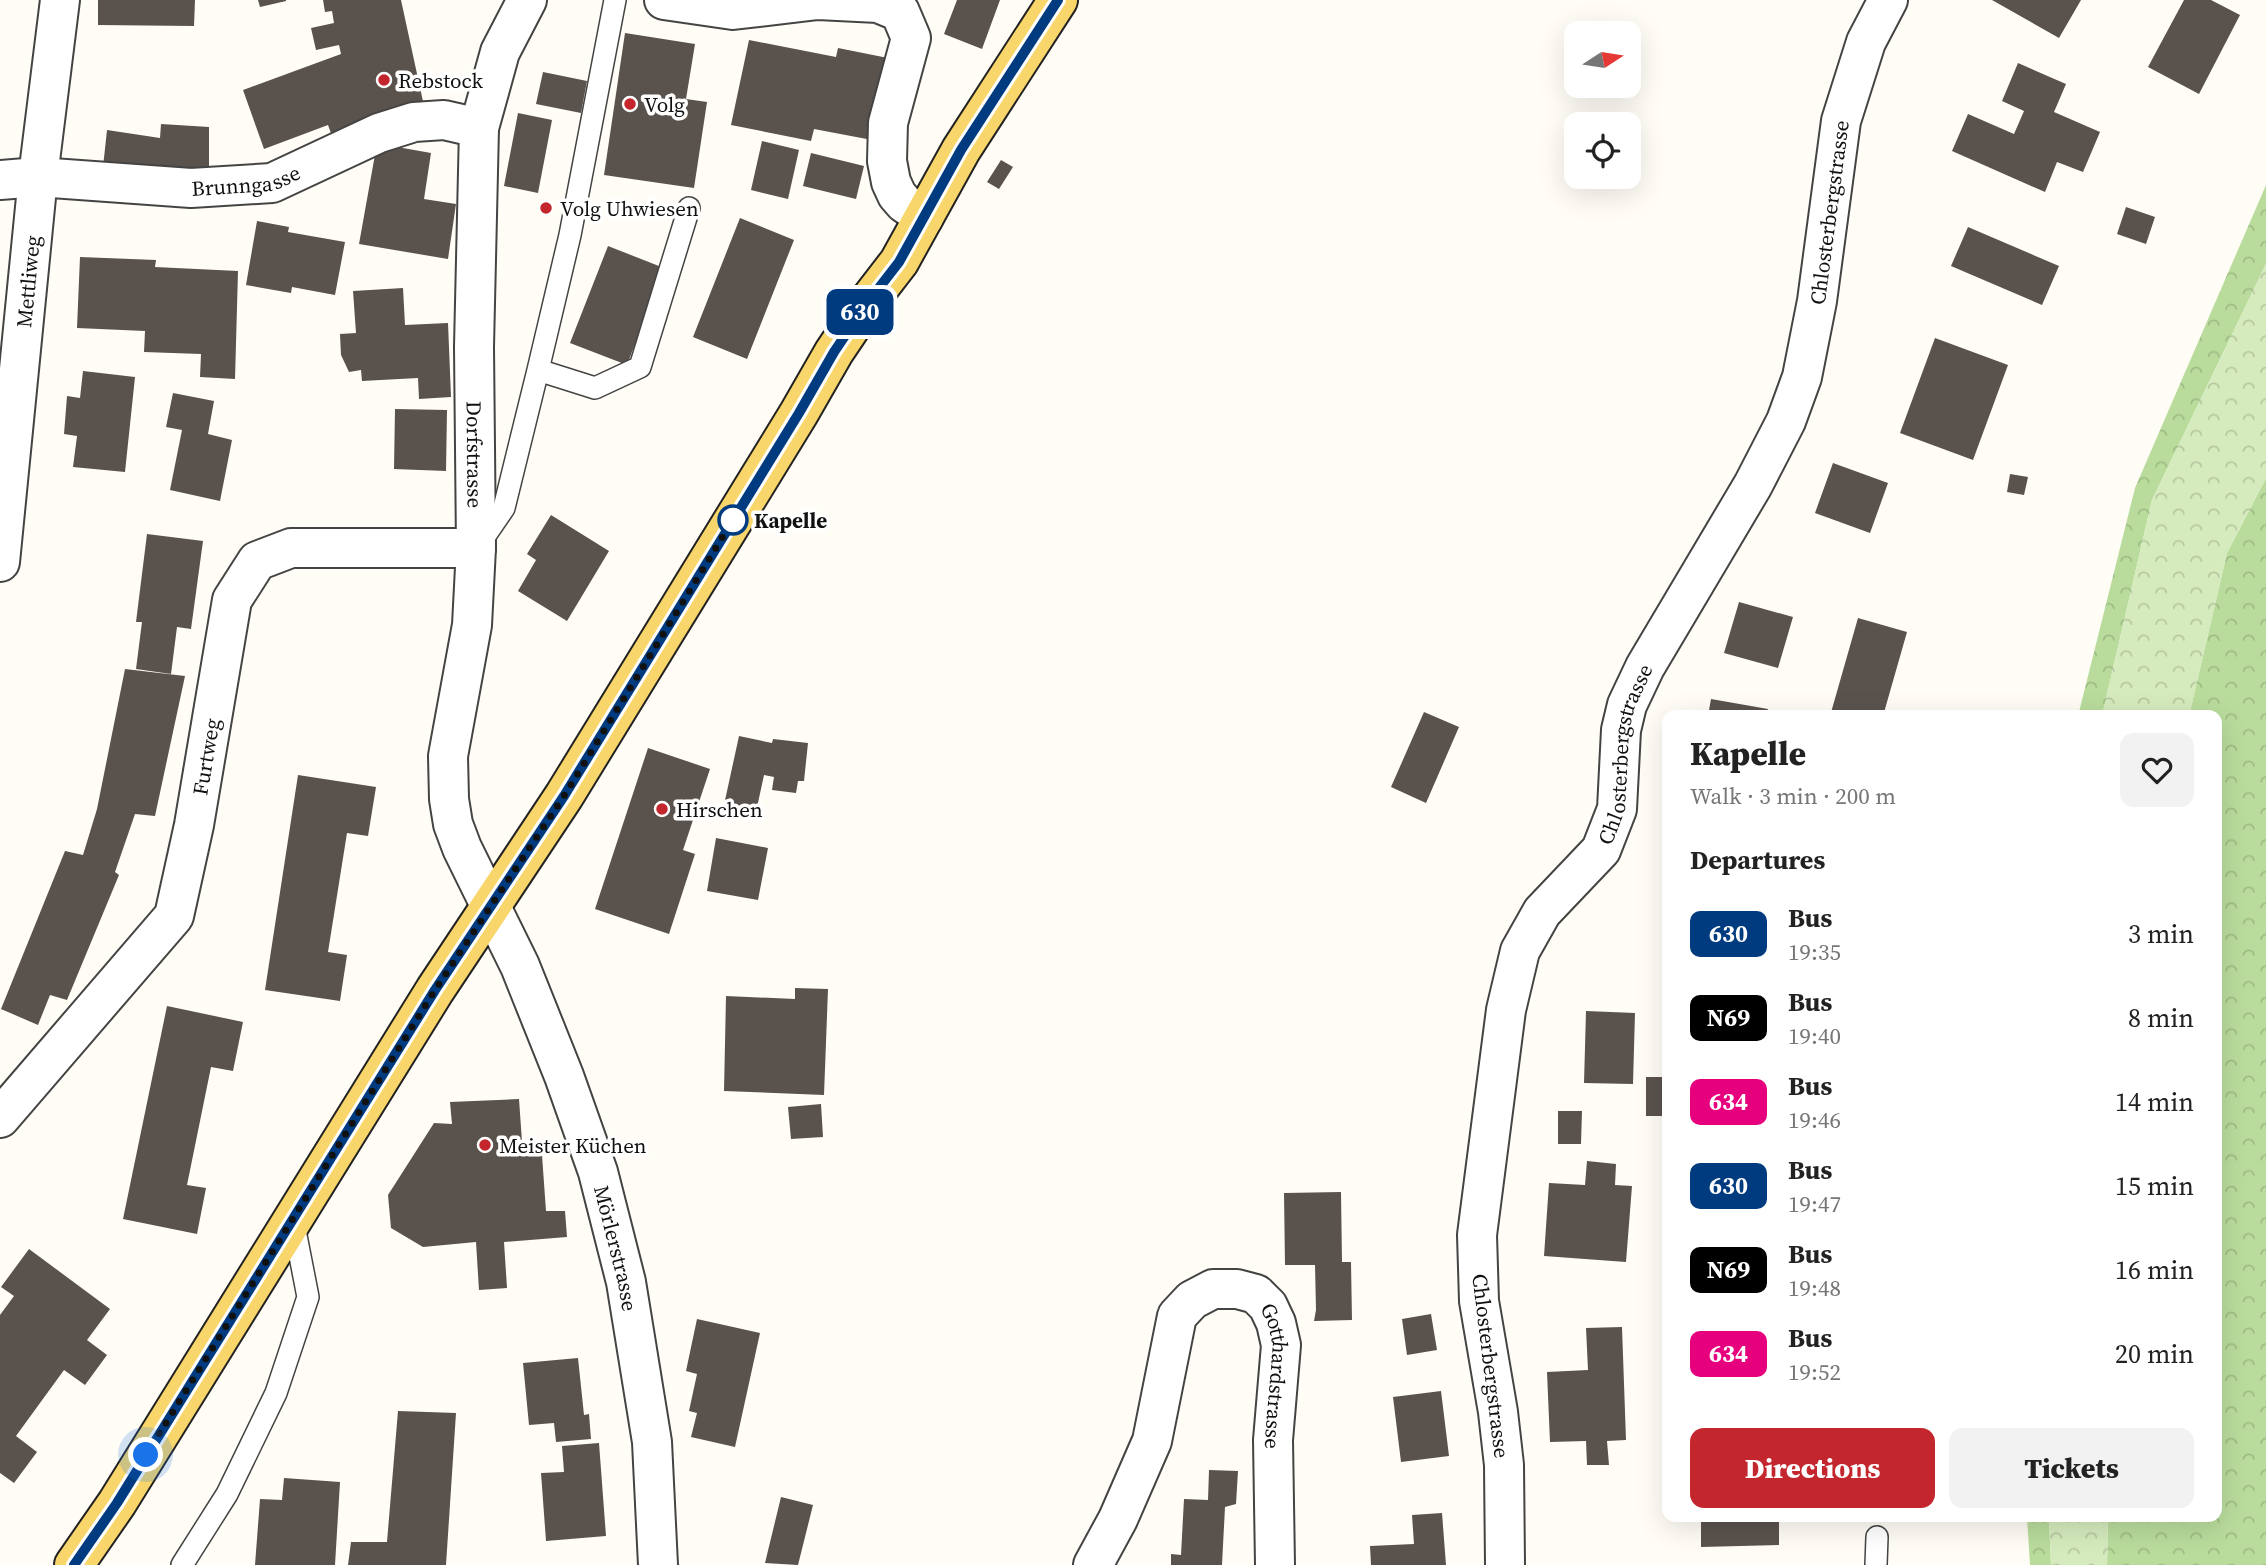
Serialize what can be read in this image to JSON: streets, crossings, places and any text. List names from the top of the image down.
{
  "streets": {
    "street": [
      "Brunngasse",
      "Chlosterbergstrasse",
      "Mettliweg",
      "Dorfstrasse",
      "Furtweg",
      "Mörlerstrasse",
      "Gotthardstrasse"
    ]
  },
  "crossings": [
    ["Brunngasse", "Mettliweg"],
    ["Brunngasse", "Dorfstrasse"],
    ["Dorfstrasse", "Furtweg"],
    ["Dorfstrasse", "Mörlerstrasse"]
  ],
  "places": [
    "Rebstock",
    "Volg",
    "Volg Uhwiesen",
    "Kapelle",
    "Hirschen",
    "Meister Küchen"
  ],
  "lines": ["bus line 630"],
  "north": "right",
  "page": {
    "on_map": "630",
    "heading": [
      ["Kapelle", "Walk · 3 min · 200 m"],
      "Departures"
    ],
    "list": [
      {
        "mark": "630",
        "name": "Bus",
        "note": "19:35",
        "value": "3 min"
      },
      {
        "mark": "N69",
        "name": "Bus",
        "note": "19:40",
        "value": "8 min"
      },
      {
        "mark": "634",
        "name": "Bus",
        "note": "19:46",
        "value": "14 min"
      },
      {
        "mark": "630",
        "name": "Bus",
        "note": "19:47",
        "value": "15 min"
      },
      {
        "mark": "N69",
        "name": "Bus",
        "note": "19:48",
        "value": "16 min"
      },
      {
        "mark": "634",
        "name": "Bus",
        "note": "19:52",
        "value": "20 min"
      }
    ],
    "buttons": ["Directions", "Tickets"]
  }
}
